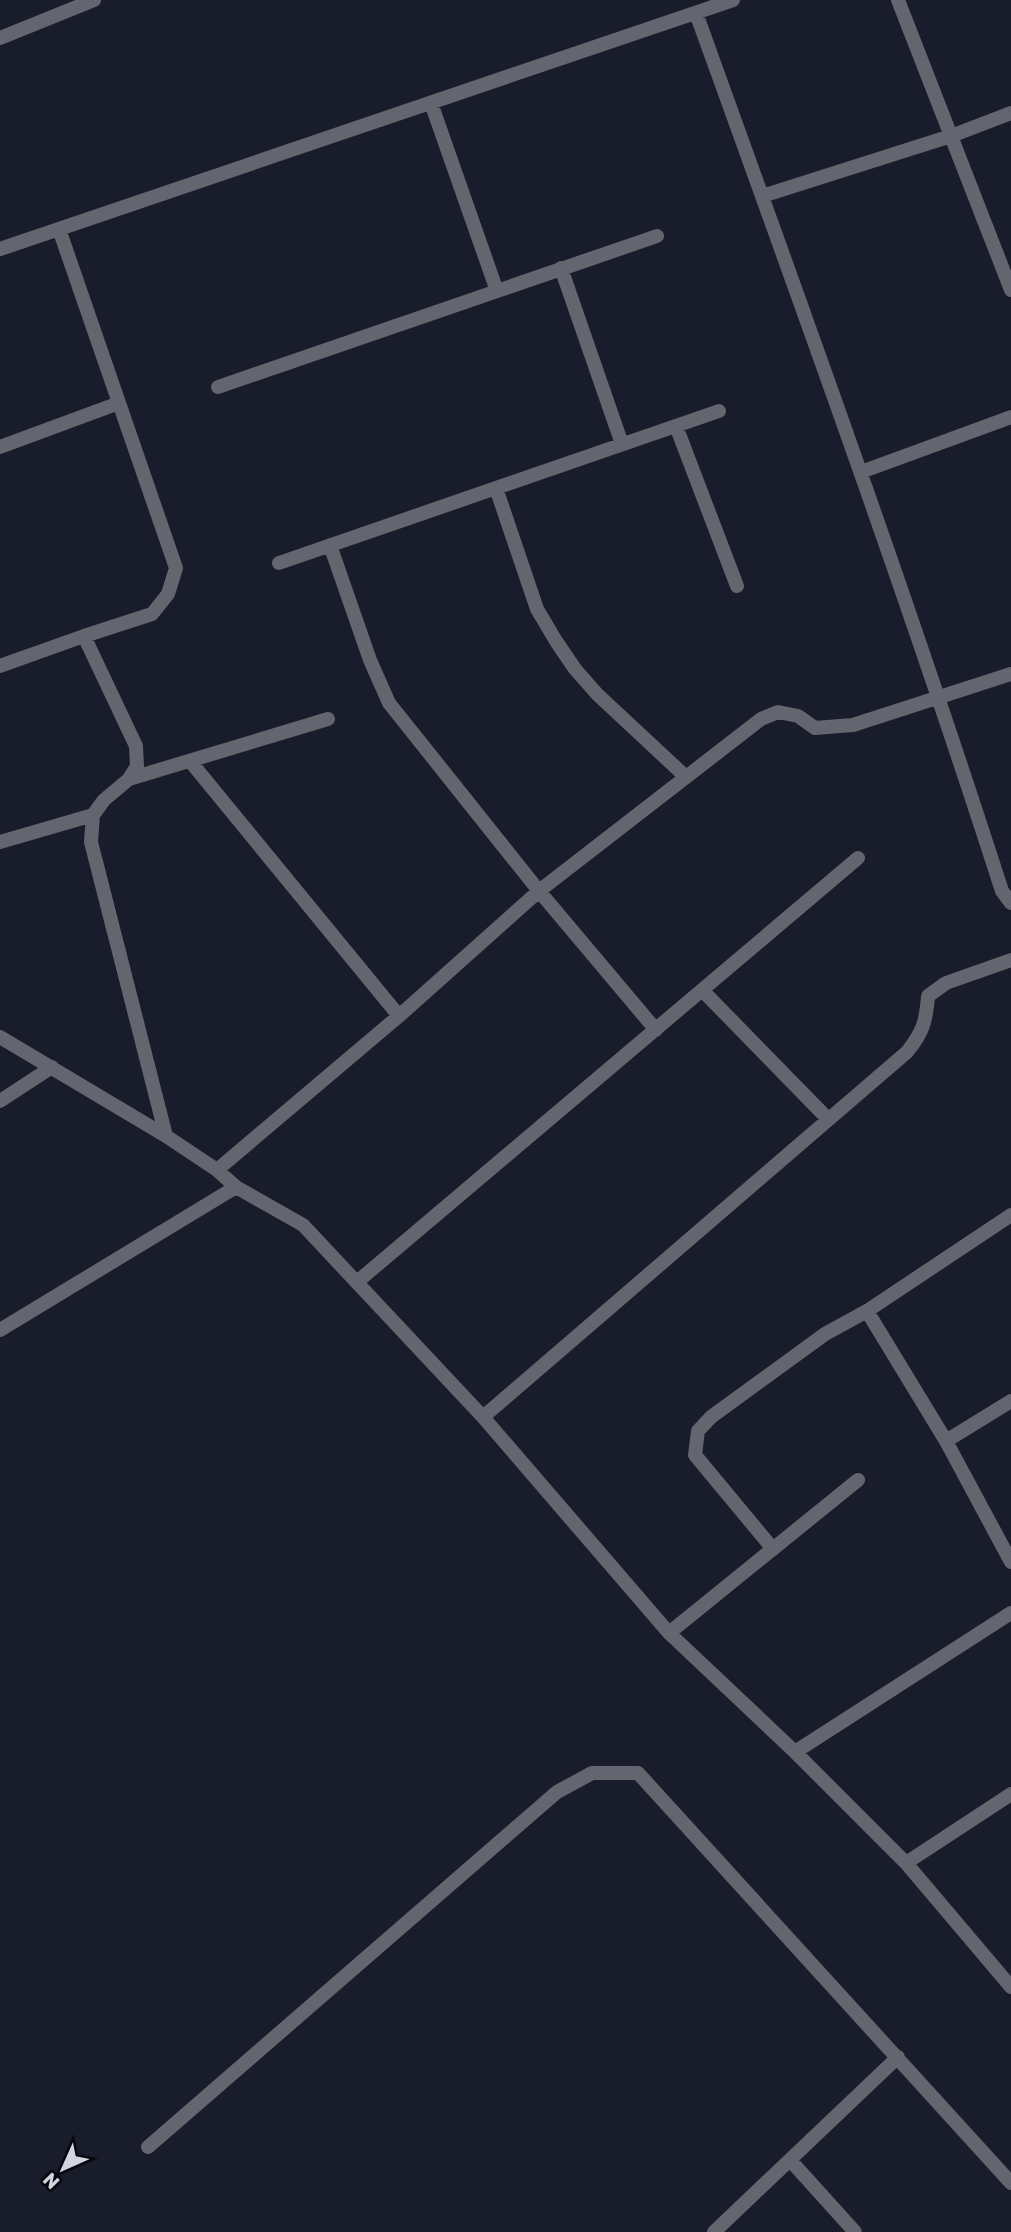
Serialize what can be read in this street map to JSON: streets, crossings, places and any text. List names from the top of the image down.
{
  "north": "bottom left"
}
